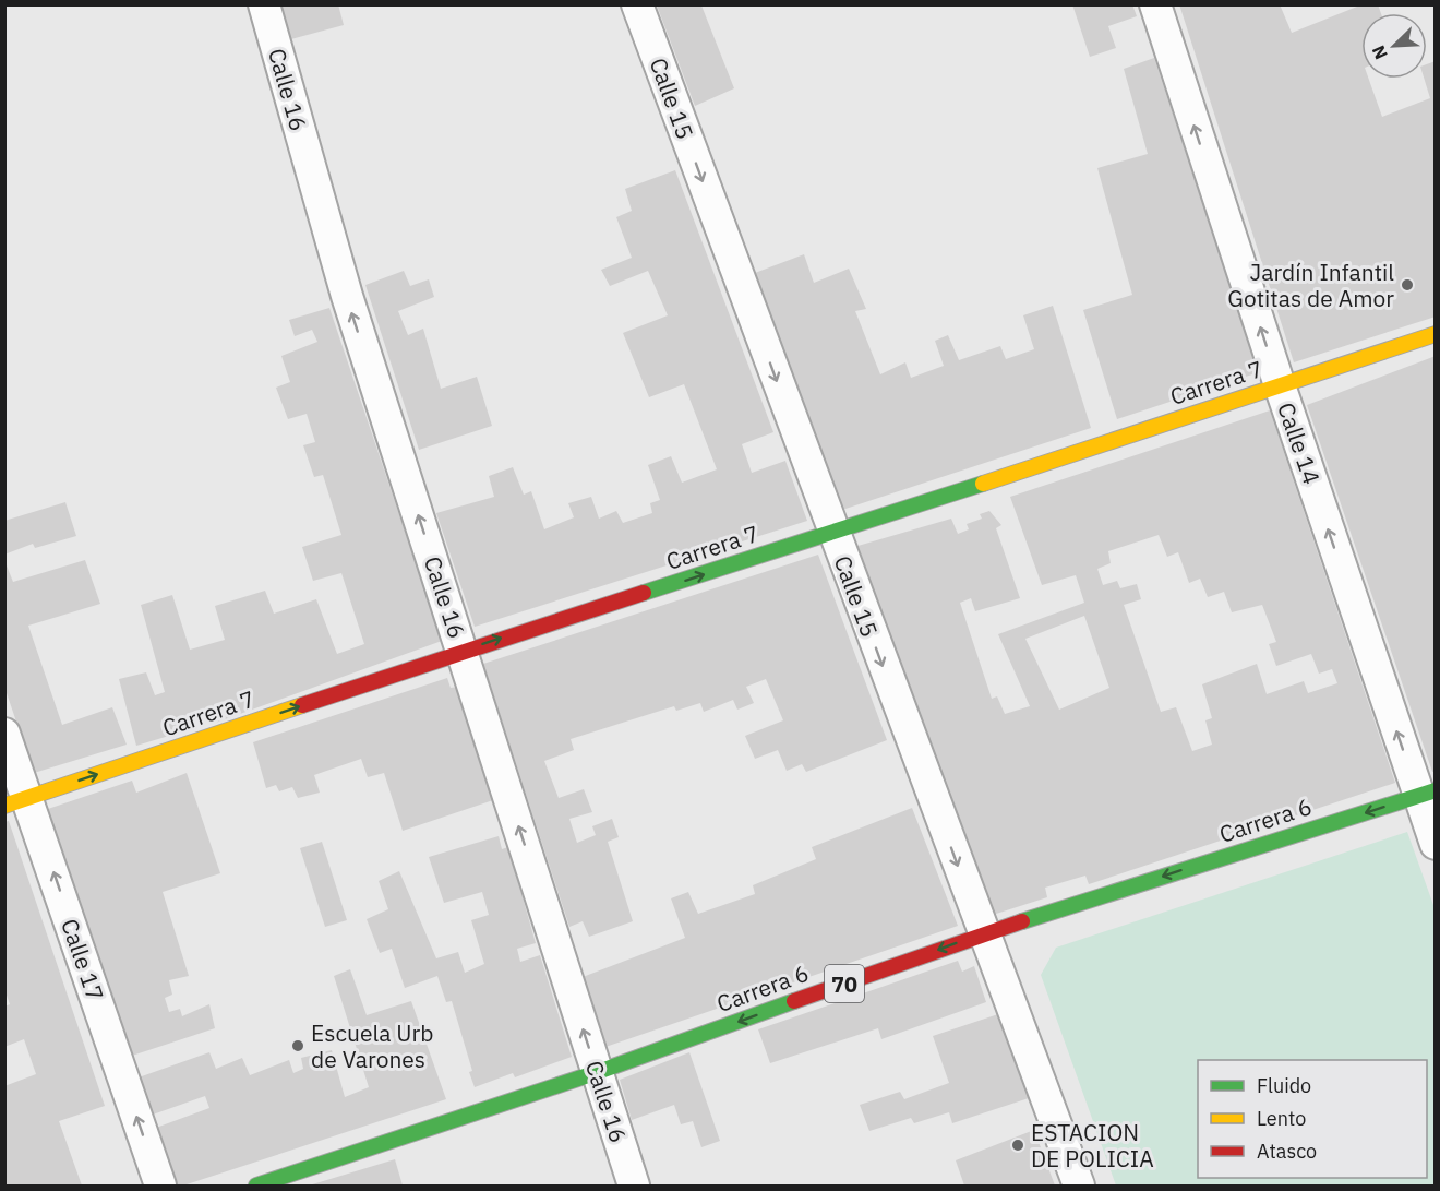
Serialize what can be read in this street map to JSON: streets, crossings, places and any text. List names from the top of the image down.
{
  "streets": {
    "street": [
      "Calle 16",
      "Calle 15",
      "Carrera 7",
      "Calle 14",
      "Carrera 6",
      "Calle 17",
      "70"
    ]
  },
  "crossings": [
    ["Calle 16", "Carrera 7"],
    ["Calle 16", "Carrera 6"],
    ["Calle 15", "Carrera 7"],
    ["Calle 15", "Carrera 6"],
    ["Carrera 7", "Calle 14"],
    ["Carrera 7", "Calle 17"],
    ["Calle 14", "Carrera 6"]
  ],
  "one_way": [
    "Calle 16",
    "Calle 15",
    "Carrera 7",
    "Calle 14",
    "Carrera 6",
    "Calle 17"
  ],
  "places": ["Jardín Infantil Gotitas de Amor", "Escuela Urb de Varones", "ESTACION DE POLICIA"],
  "legend": ["Fluido", "Lento", "Atasco"],
  "north": "bottom left"
}
